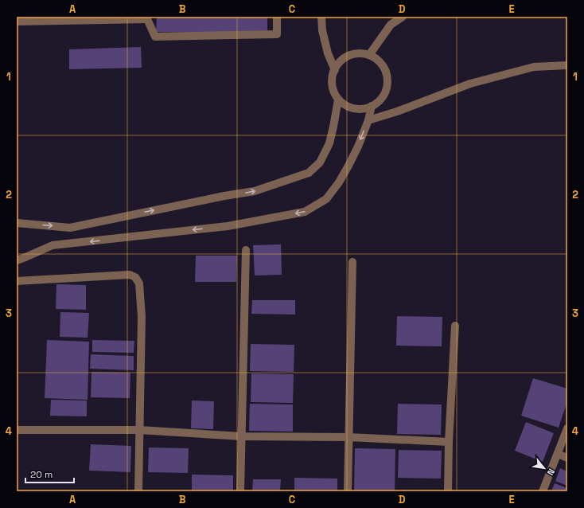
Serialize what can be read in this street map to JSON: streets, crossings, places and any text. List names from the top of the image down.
{
  "scale_bar": "20 m",
  "north": "bottom right",
  "grid": {
    "columns": [
      "A",
      "B",
      "C",
      "D",
      "E"
    ],
    "rows": [
      "1",
      "2",
      "3",
      "4"
    ]
  }
}
